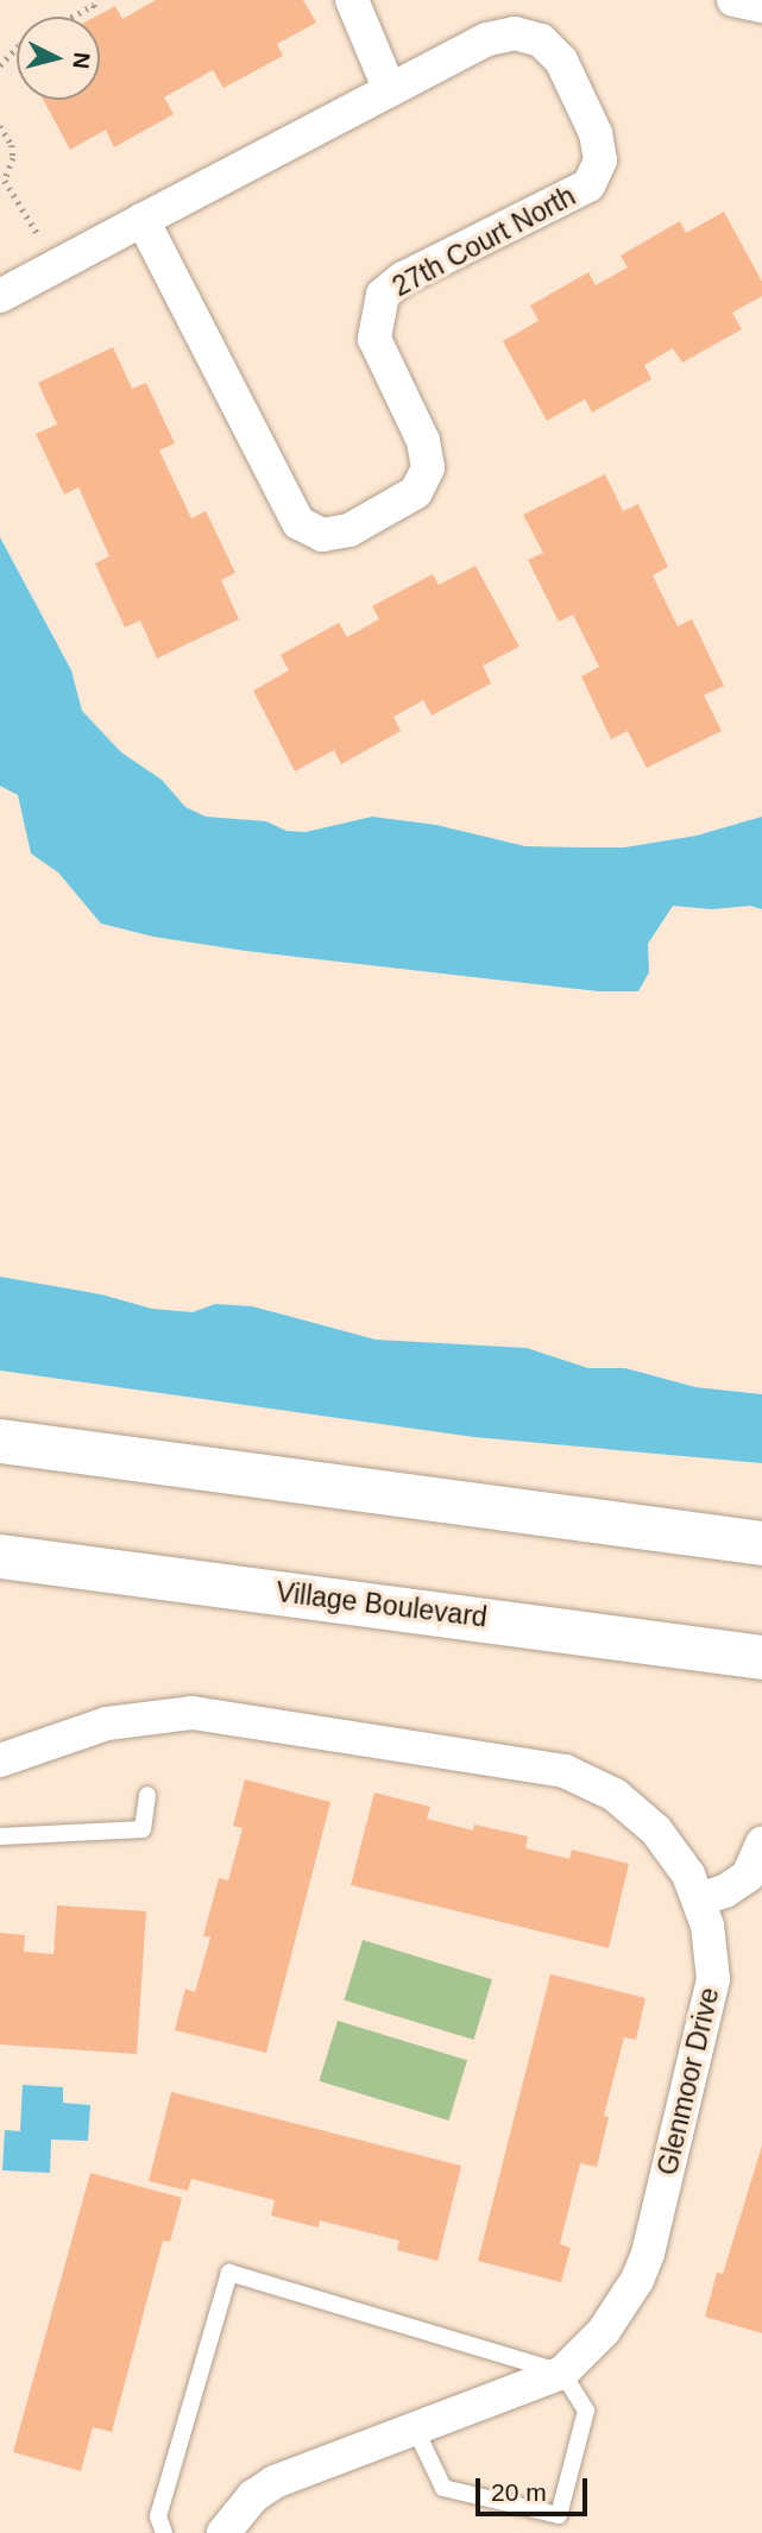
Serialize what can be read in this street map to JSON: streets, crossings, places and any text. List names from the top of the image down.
{
  "streets": {
    "street": ["27th Court North", "Village Boulevard", "Glenmoor Drive"]
  },
  "scale_bar": "20 m",
  "north": "right"
}
